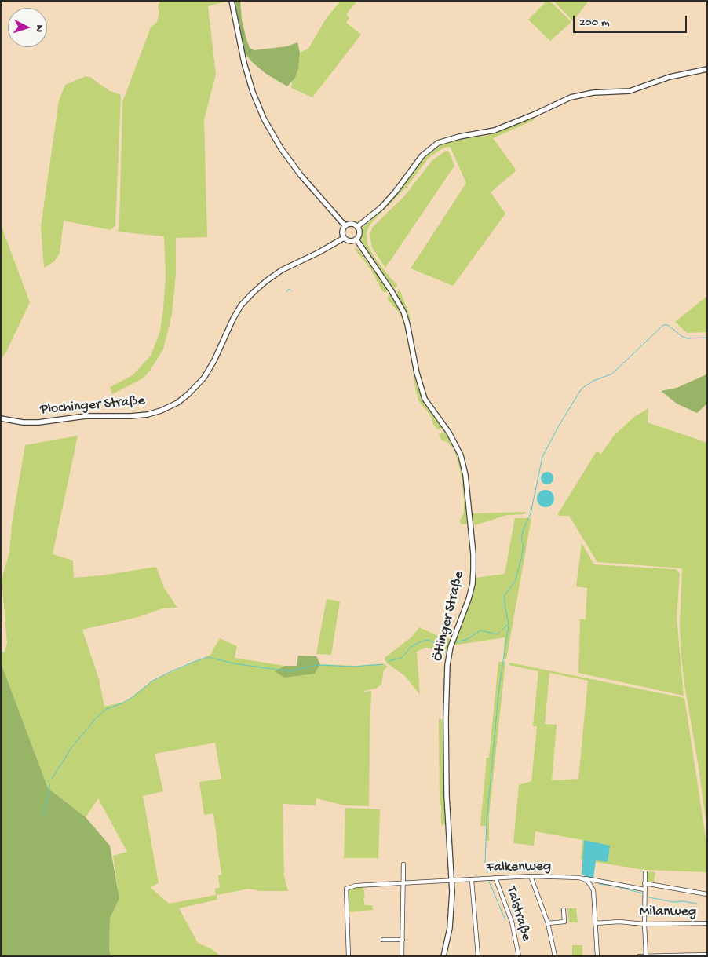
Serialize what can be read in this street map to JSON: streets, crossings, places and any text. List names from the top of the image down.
{
  "streets": {
    "street": [
      "Plochinger Straße",
      "Ötlinger Straße",
      "Falkenweg",
      "Milanweg",
      "Talstraße"
    ]
  },
  "crossings": [
    ["Plochinger Straße", "Ötlinger Straße"],
    ["Ötlinger Straße", "Falkenweg"],
    ["Falkenweg", "Milanweg"],
    ["Falkenweg", "Talstraße"]
  ],
  "scale_bar": "200 m",
  "north": "right"
}
